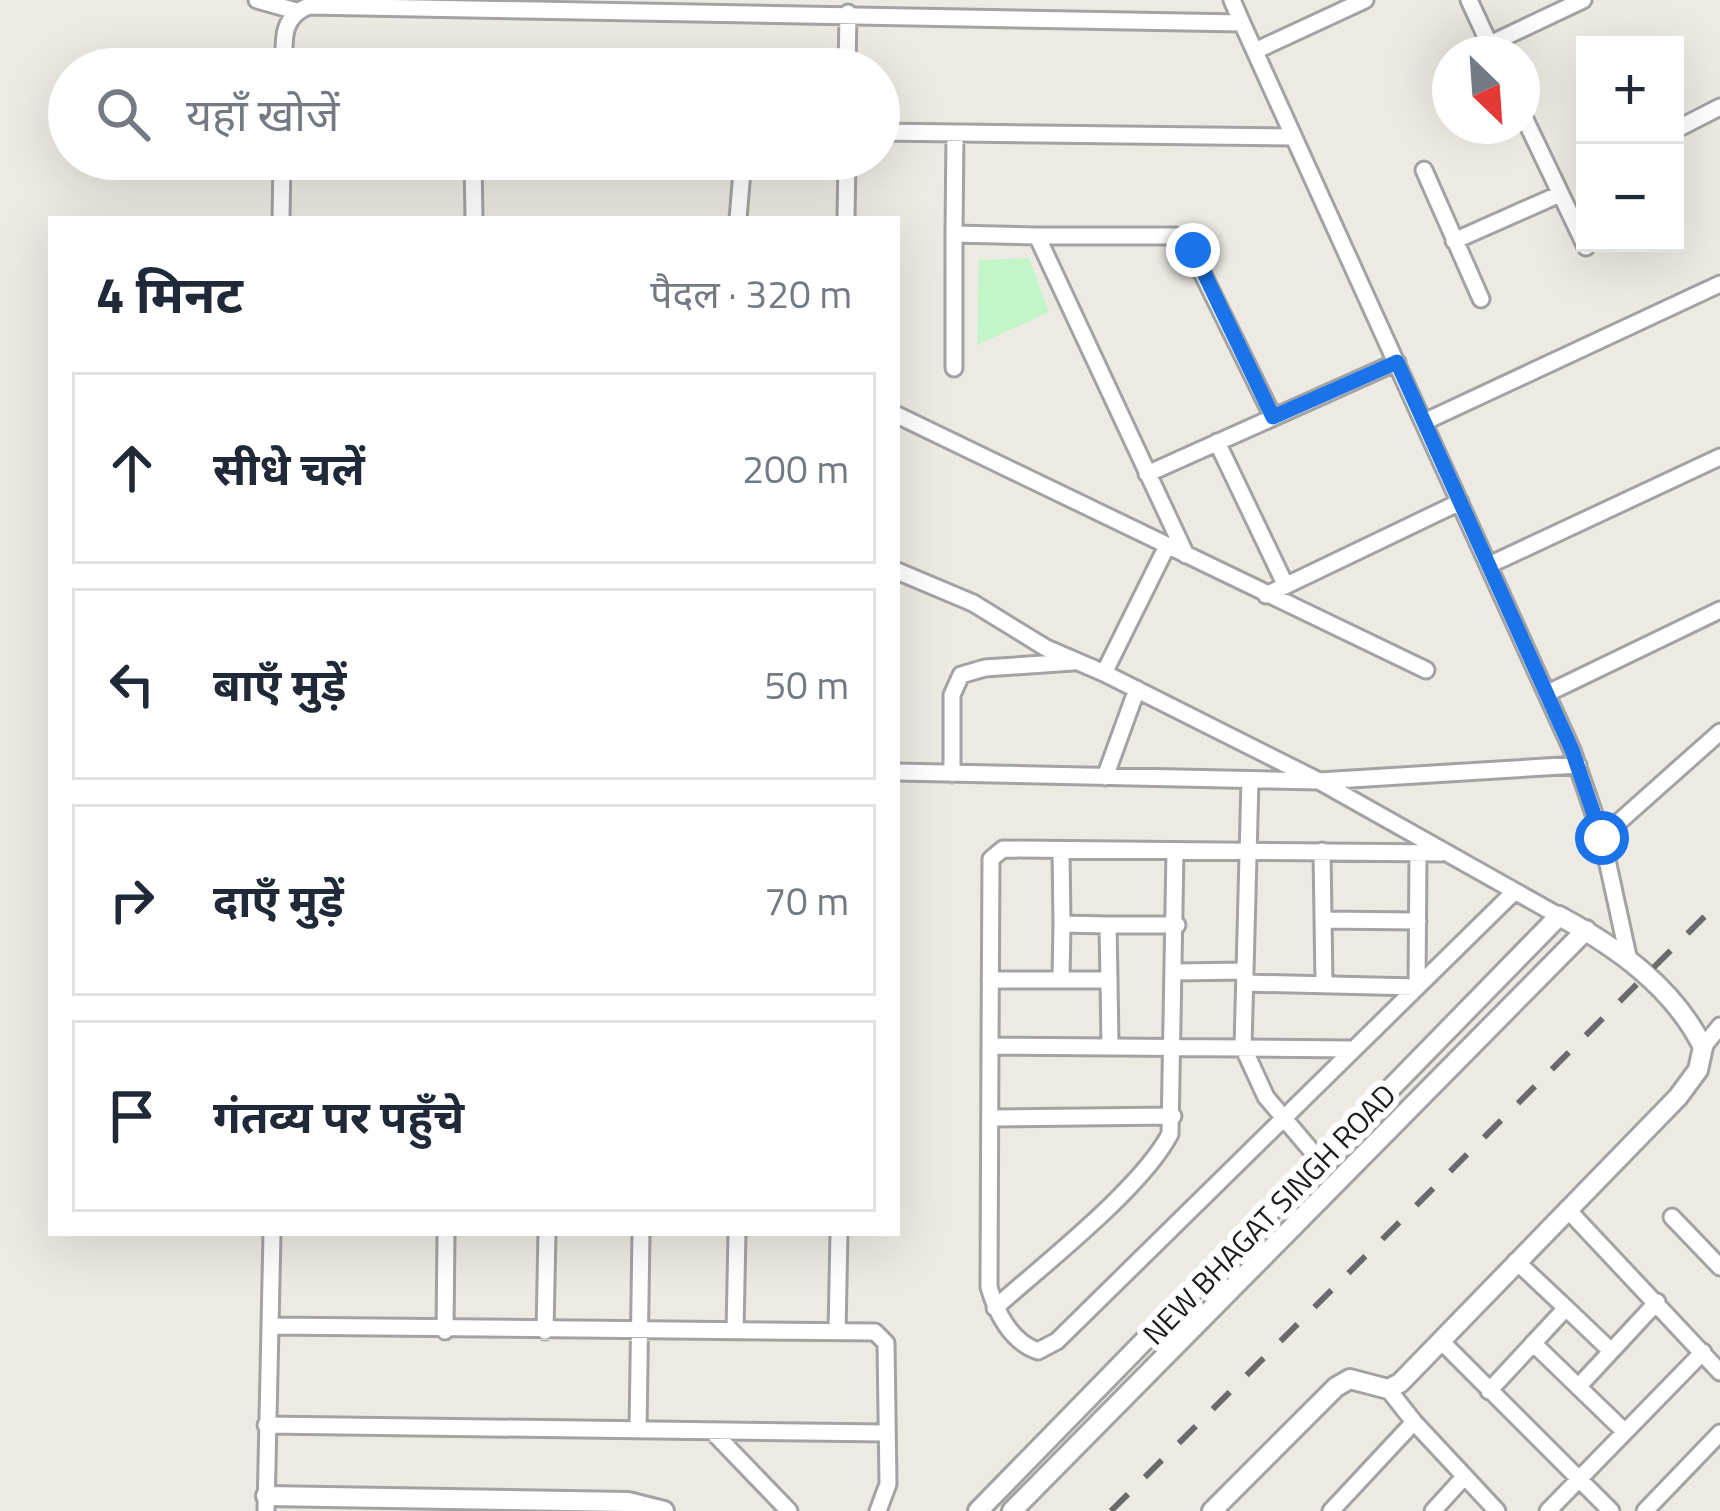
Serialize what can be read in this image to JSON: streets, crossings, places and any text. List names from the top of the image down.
{
  "streets": {
    "street": ["NEW BHAGAT SINGH ROAD"]
  },
  "north": "bottom right",
  "page": {
    "map_buttons": ["+", "−"],
    "search": "यहाँ खोजें",
    "heading": ["4 मिनट", "पैदल · 320 m"],
    "list": [
      ["सीधे चलें", "200 m"],
      ["बाएँ मुड़ें", "50 m"],
      ["दाएँ मुड़ें", "70 m"],
      "गंतव्य पर पहुँचे"
    ]
  }
}
